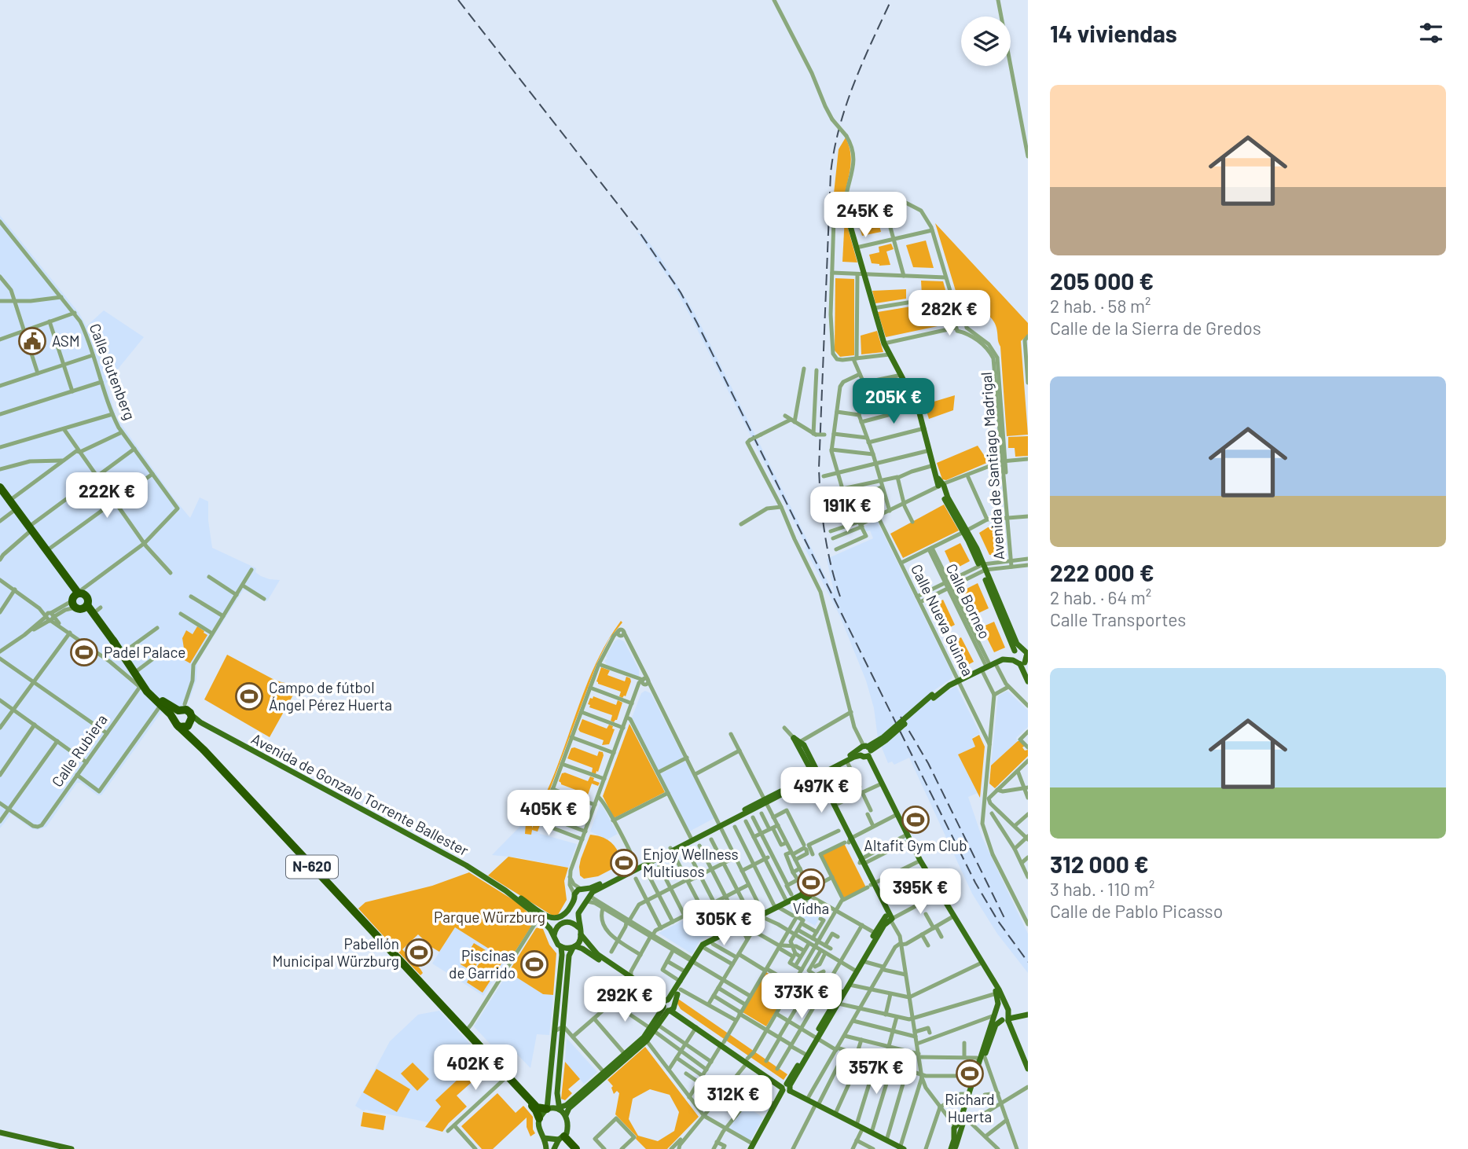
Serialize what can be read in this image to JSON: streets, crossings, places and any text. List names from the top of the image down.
{
  "streets": {
    "highway": ["N-620"],
    "main road": ["Avenida de Gonzalo Torrente Ballester"],
    "street": [
      "Calle Gutenberg",
      "Avenida de Santiago Madrigal",
      "Calle Borneo",
      "Calle Nueva Guinea",
      "Calle Rubiera"
    ]
  },
  "crossings": [
    ["Avenida de Gonzalo Torrente Ballester", "N-620"]
  ],
  "parks": ["Parque Würzburg"],
  "places": {
    "public building": ["ASM"],
    "sports": [
      "Padel Palace",
      "Campo de fútbol Ángel Pérez Huerta",
      "Altafit Gym Club",
      "Enjoy Wellness Multiusos",
      "Vidha",
      "Pabellón Municipal Würzburg",
      "Piscinas de Garrido",
      "Richard Huerta"
    ]
  },
  "page": {
    "heading": "14 viviendas",
    "list": [
      {
        "name": "205 000 €",
        "note": "2 hab. · 58 m² · Calle de la Sierra de Gredos"
      },
      {
        "name": "222 000 €",
        "note": "2 hab. · 64 m² · Calle Transportes"
      },
      {
        "name": "312 000 €",
        "note": "3 hab. · 110 m² · Calle de Pablo Picasso"
      }
    ],
    "price": [
      "245K €",
      "282K €",
      "205K €",
      "222K €",
      "191K €",
      "497K €",
      "405K €",
      "395K €",
      "305K €",
      "373K €",
      "292K €",
      "402K €",
      "357K €",
      "312K €"
    ]
  }
}
